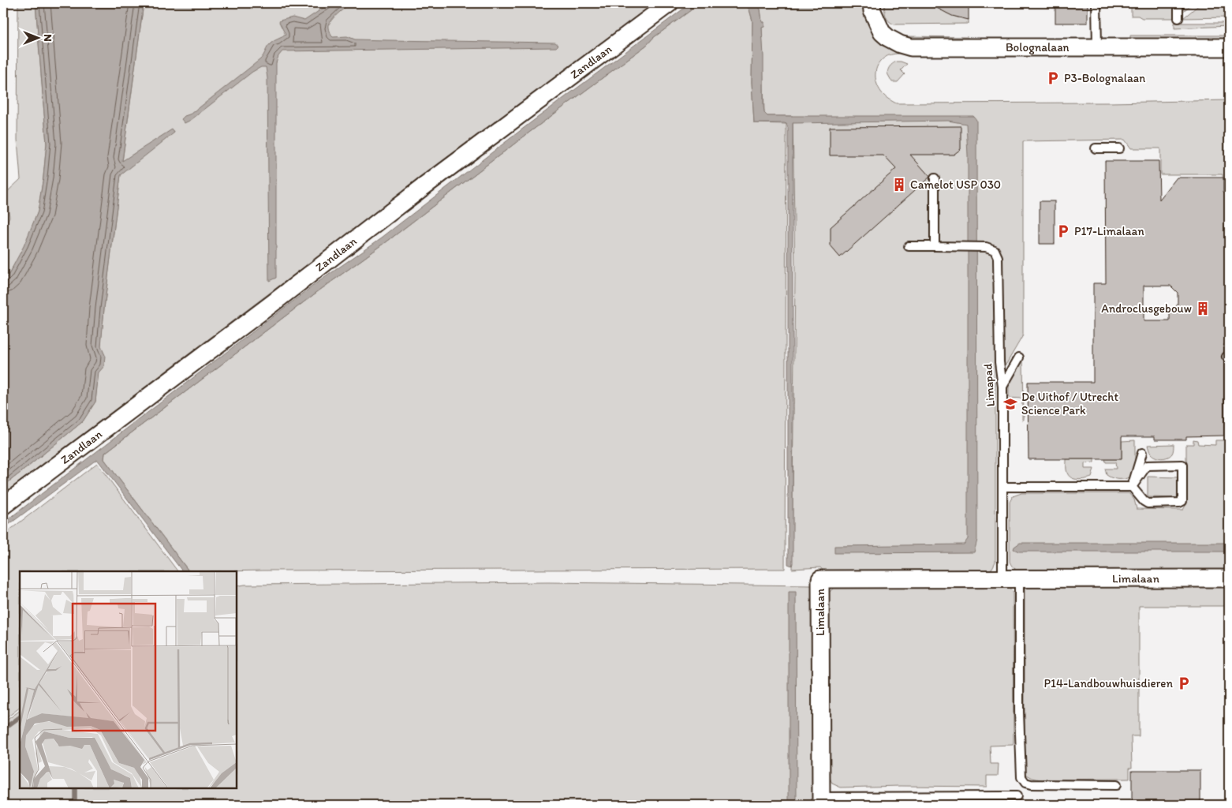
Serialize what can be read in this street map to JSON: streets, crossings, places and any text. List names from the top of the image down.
{
  "streets": {
    "street": ["Bolognalaan", "Zandlaan", "Limalaan"],
    "lane": ["Limapad"]
  },
  "crossings": [
    ["Limapad", "Limalaan"]
  ],
  "places": {
    "parking": ["P3-Bolognalaan", "P17-Limalaan", "P14-Landbouwhuisdieren"],
    "building": ["Camelot USP 030", "Androclusgebouw"],
    "school or university": ["De Uithof / Utrecht Science Park"]
  },
  "north": "right"
}
